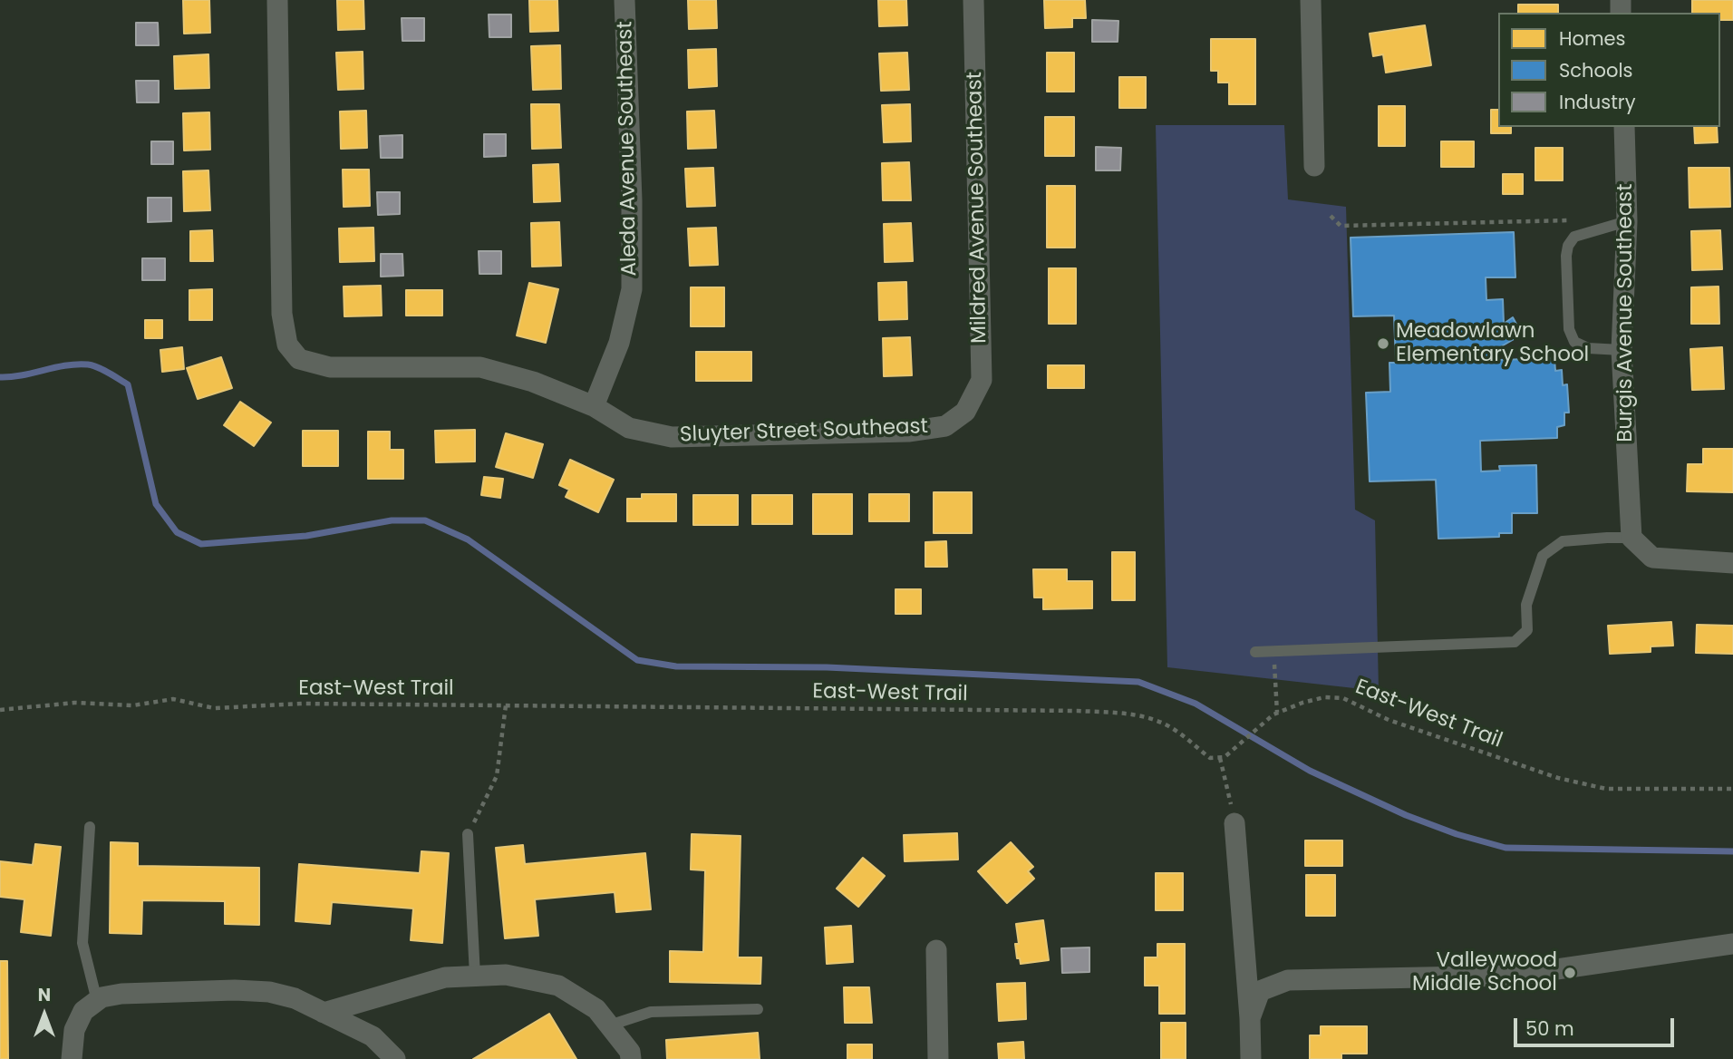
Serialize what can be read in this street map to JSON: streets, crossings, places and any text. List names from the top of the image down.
{
  "streets": {
    "street": [
      "Aleda Avenue Southeast",
      "Mildred Avenue Southeast",
      "Burgis Avenue Southeast",
      "Sluyter Street Southeast"
    ],
    "path": ["East-West Trail"]
  },
  "crossings": [
    ["Aleda Avenue Southeast", "Sluyter Street Southeast"],
    ["Mildred Avenue Southeast", "Sluyter Street Southeast"]
  ],
  "places": ["Meadowlawn Elementary School", "Valleywood Middle School"],
  "legend": ["Homes", "Schools", "Industry"],
  "scale_bar": "50 m",
  "north": "top"
}
